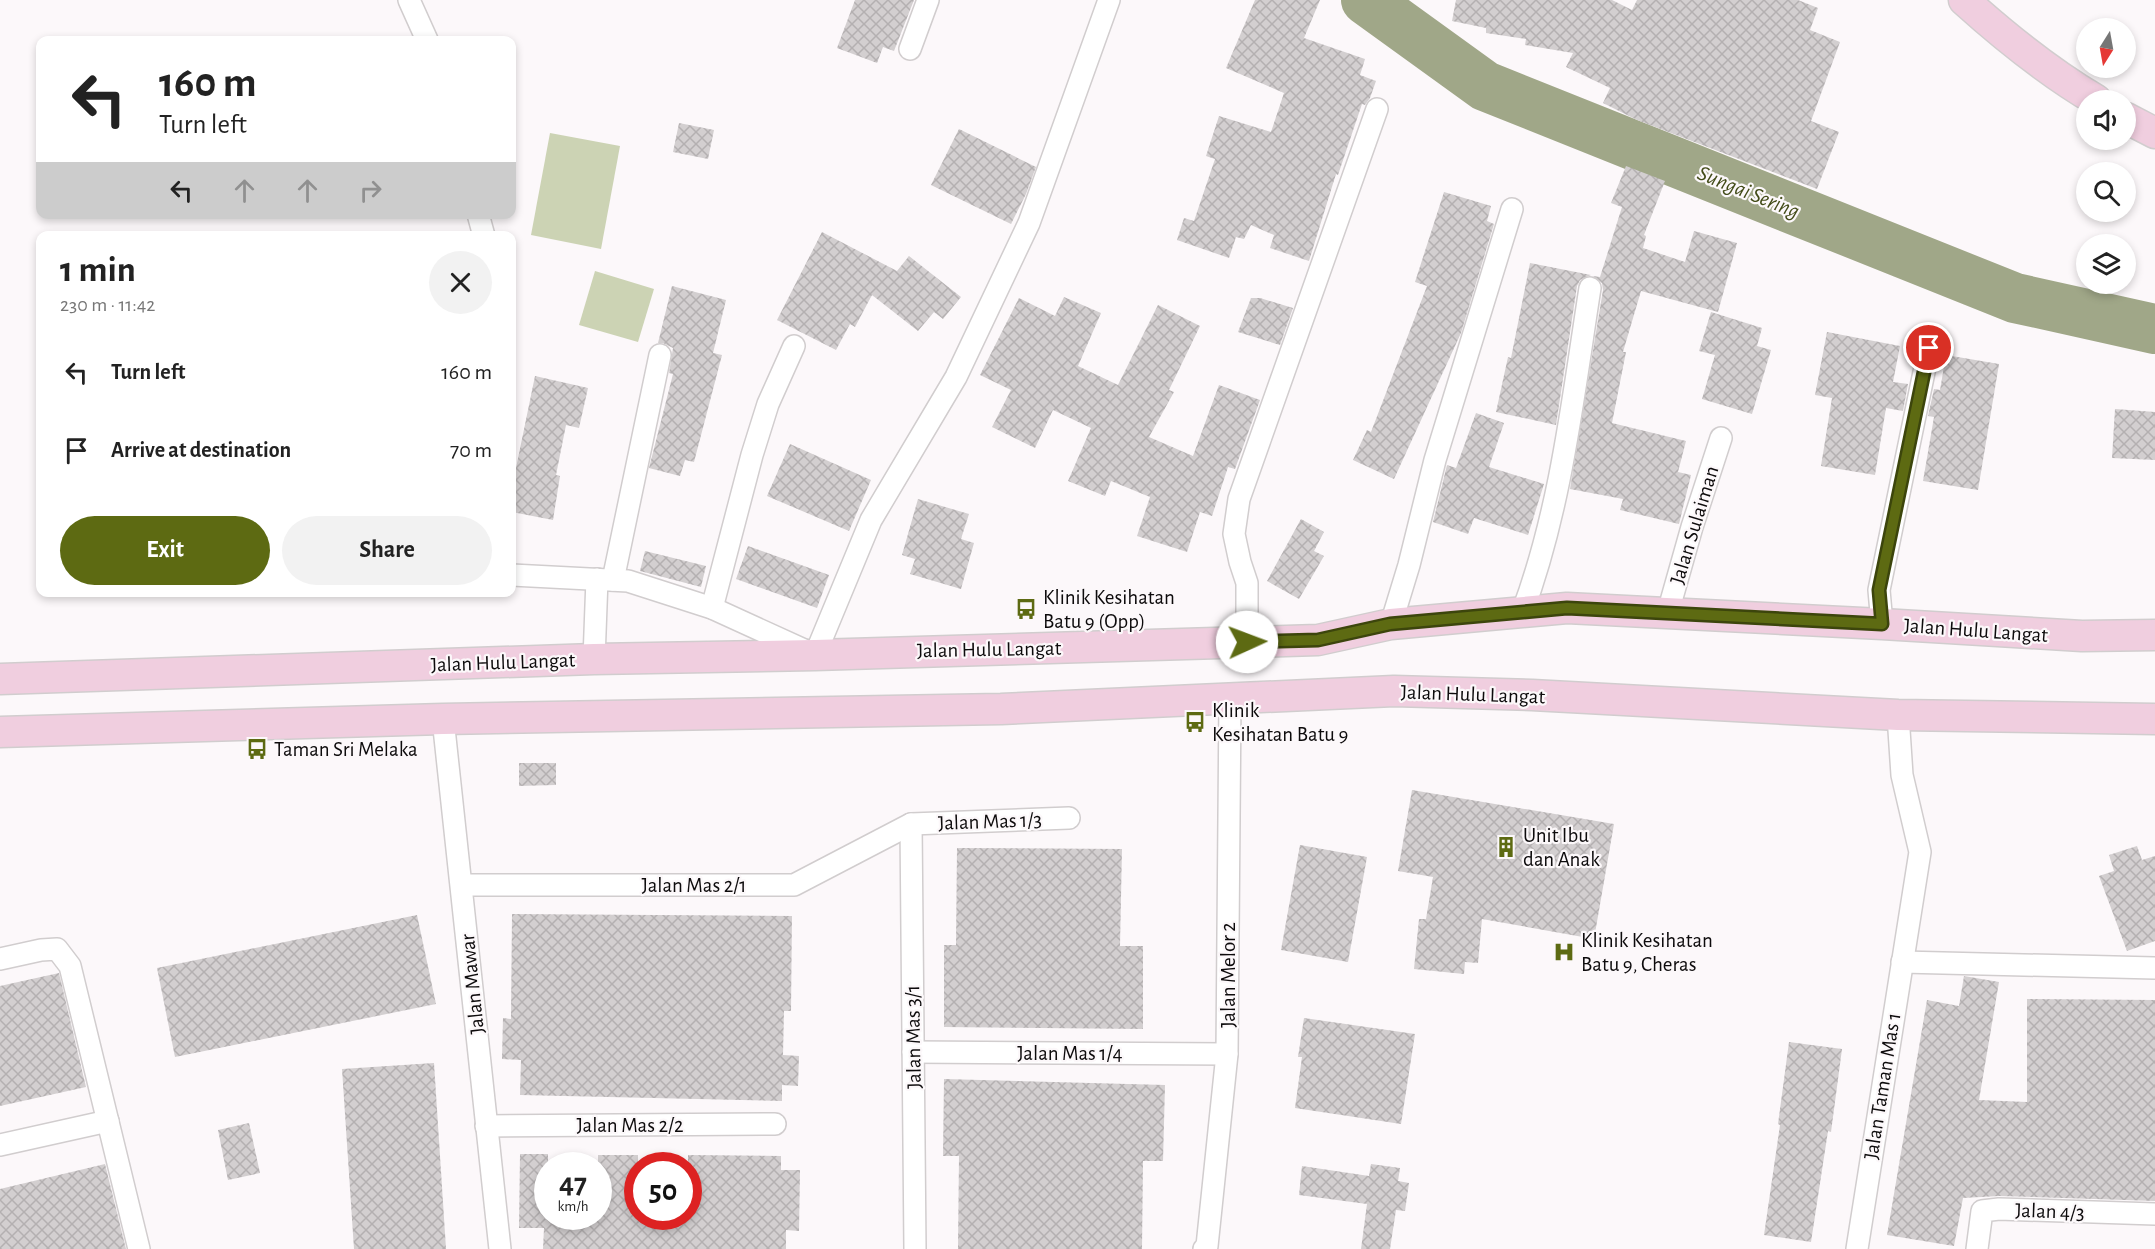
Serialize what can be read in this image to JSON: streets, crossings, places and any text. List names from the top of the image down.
{
  "streets": {
    "main road": ["Jalan Hulu Langat"],
    "street": [
      "Jalan Sulaiman",
      "Jalan Mas 1/3",
      "Jalan Mas 2/1",
      "Jalan Melor 2",
      "Jalan Mawar",
      "Jalan Mas 3/1",
      "Jalan Mas 1/4",
      "Jalan Taman Mas 1",
      "Jalan Mas 2/2",
      "Jalan 4/3"
    ]
  },
  "crossings": [
    ["Jalan Sulaiman", "Jalan Hulu Langat"],
    ["Jalan Hulu Langat", "Jalan Melor 2"],
    ["Jalan Hulu Langat", "Jalan Mawar"],
    ["Jalan Hulu Langat", "Jalan Taman Mas 1"],
    ["Jalan Mas 1/3", "Jalan Mas 2/1"],
    ["Jalan Mas 1/3", "Jalan Mas 3/1"],
    ["Jalan Mas 2/1", "Jalan Mawar"],
    ["Jalan Mas 2/1", "Jalan Mas 3/1"],
    ["Jalan Melor 2", "Jalan Mas 1/4"],
    ["Jalan Mawar", "Jalan Mas 2/2"],
    ["Jalan Mas 3/1", "Jalan Mas 1/4"]
  ],
  "water": ["Sungai Sering"],
  "places": {
    "bus stop": ["Klinik Kesihatan Batu 9 (Opp)", "Klinik Kesihatan Batu 9", "Taman Sri Melaka"],
    "building": ["Unit Ibu dan Anak"],
    "hospital": ["Klinik Kesihatan Batu 9, Cheras"]
  },
  "north": "bottom",
  "page": {
    "turn": ["160 m", "Turn left"],
    "heading": ["1 min", "230 m · 11:42"],
    "list": [
      {
        "name": "Turn left",
        "value": "160 m"
      },
      {
        "name": "Arrive at destination",
        "value": "70 m"
      }
    ],
    "buttons": ["Exit", "Share"],
    "speed": "47 km/h",
    "limit": "50"
  }
}
